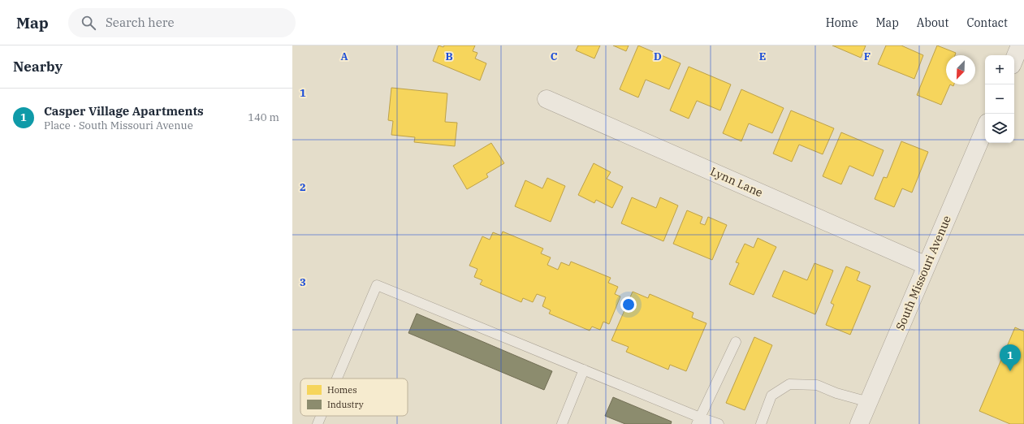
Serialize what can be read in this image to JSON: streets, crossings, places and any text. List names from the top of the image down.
{
  "streets": {
    "street": ["Lynn Lane", "South Missouri Avenue"]
  },
  "crossings": [
    ["Lynn Lane", "South Missouri Avenue"]
  ],
  "legend": ["Homes", "Industry"],
  "north": "bottom left",
  "page": {
    "header": "Map",
    "search": "Search here",
    "nav": [
      "Home",
      "Map",
      "About",
      "Contact"
    ],
    "heading": "Nearby",
    "map_buttons": ["+", "−"],
    "list": [
      {
        "mark": "1",
        "name": "Casper Village Apartments",
        "note": "Place · South Missouri Avenue",
        "value": "140 m"
      }
    ],
    "pins": "1"
  },
  "grid": {
    "columns": [
      "A",
      "B",
      "C",
      "D",
      "E",
      "F"
    ],
    "rows": ["1", "2", "3"]
  }
}
